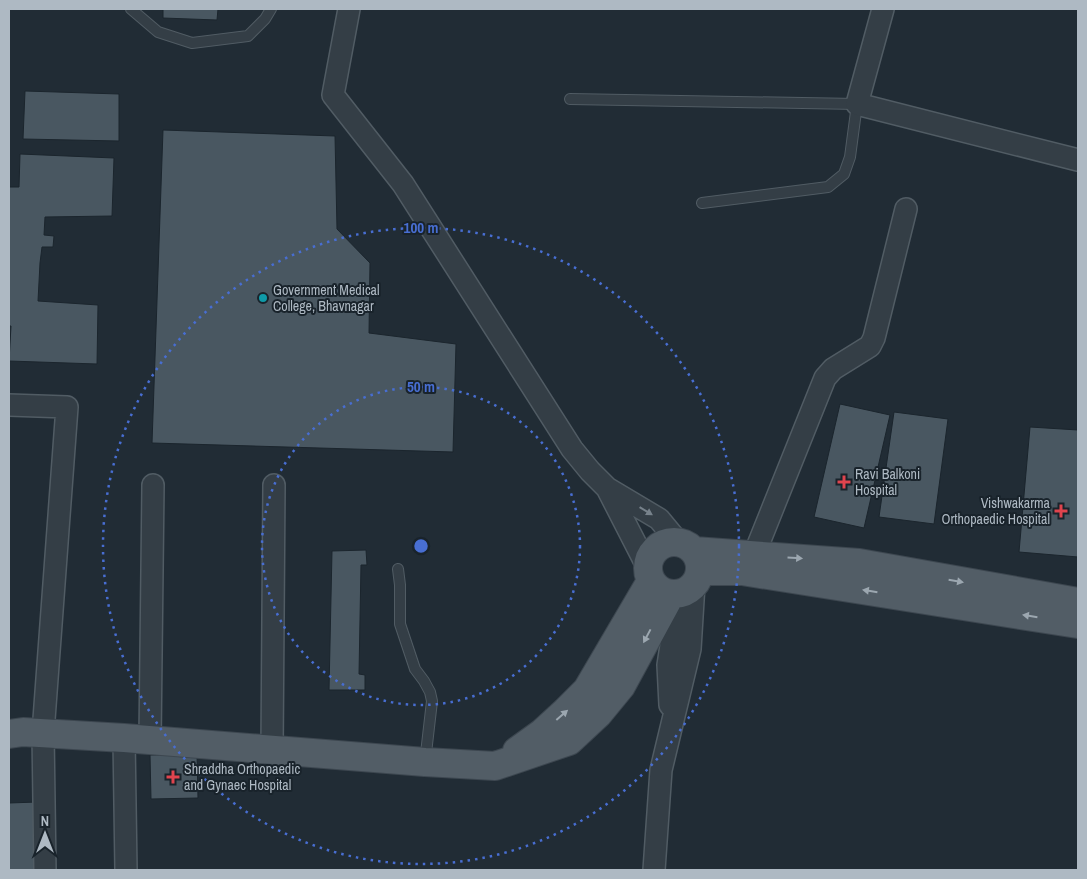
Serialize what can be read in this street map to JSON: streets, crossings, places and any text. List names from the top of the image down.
{
  "places": {
    "other": ["Government Medical College, Bhavnagar"],
    "health": ["Ravi Balkoni Hospital", "Vishwakarma Orthopaedic Hospital", "Shraddha Orthopaedic and Gynaec Hospital"]
  },
  "north": "top",
  "rings": ["100 m", "50 m"]
}
